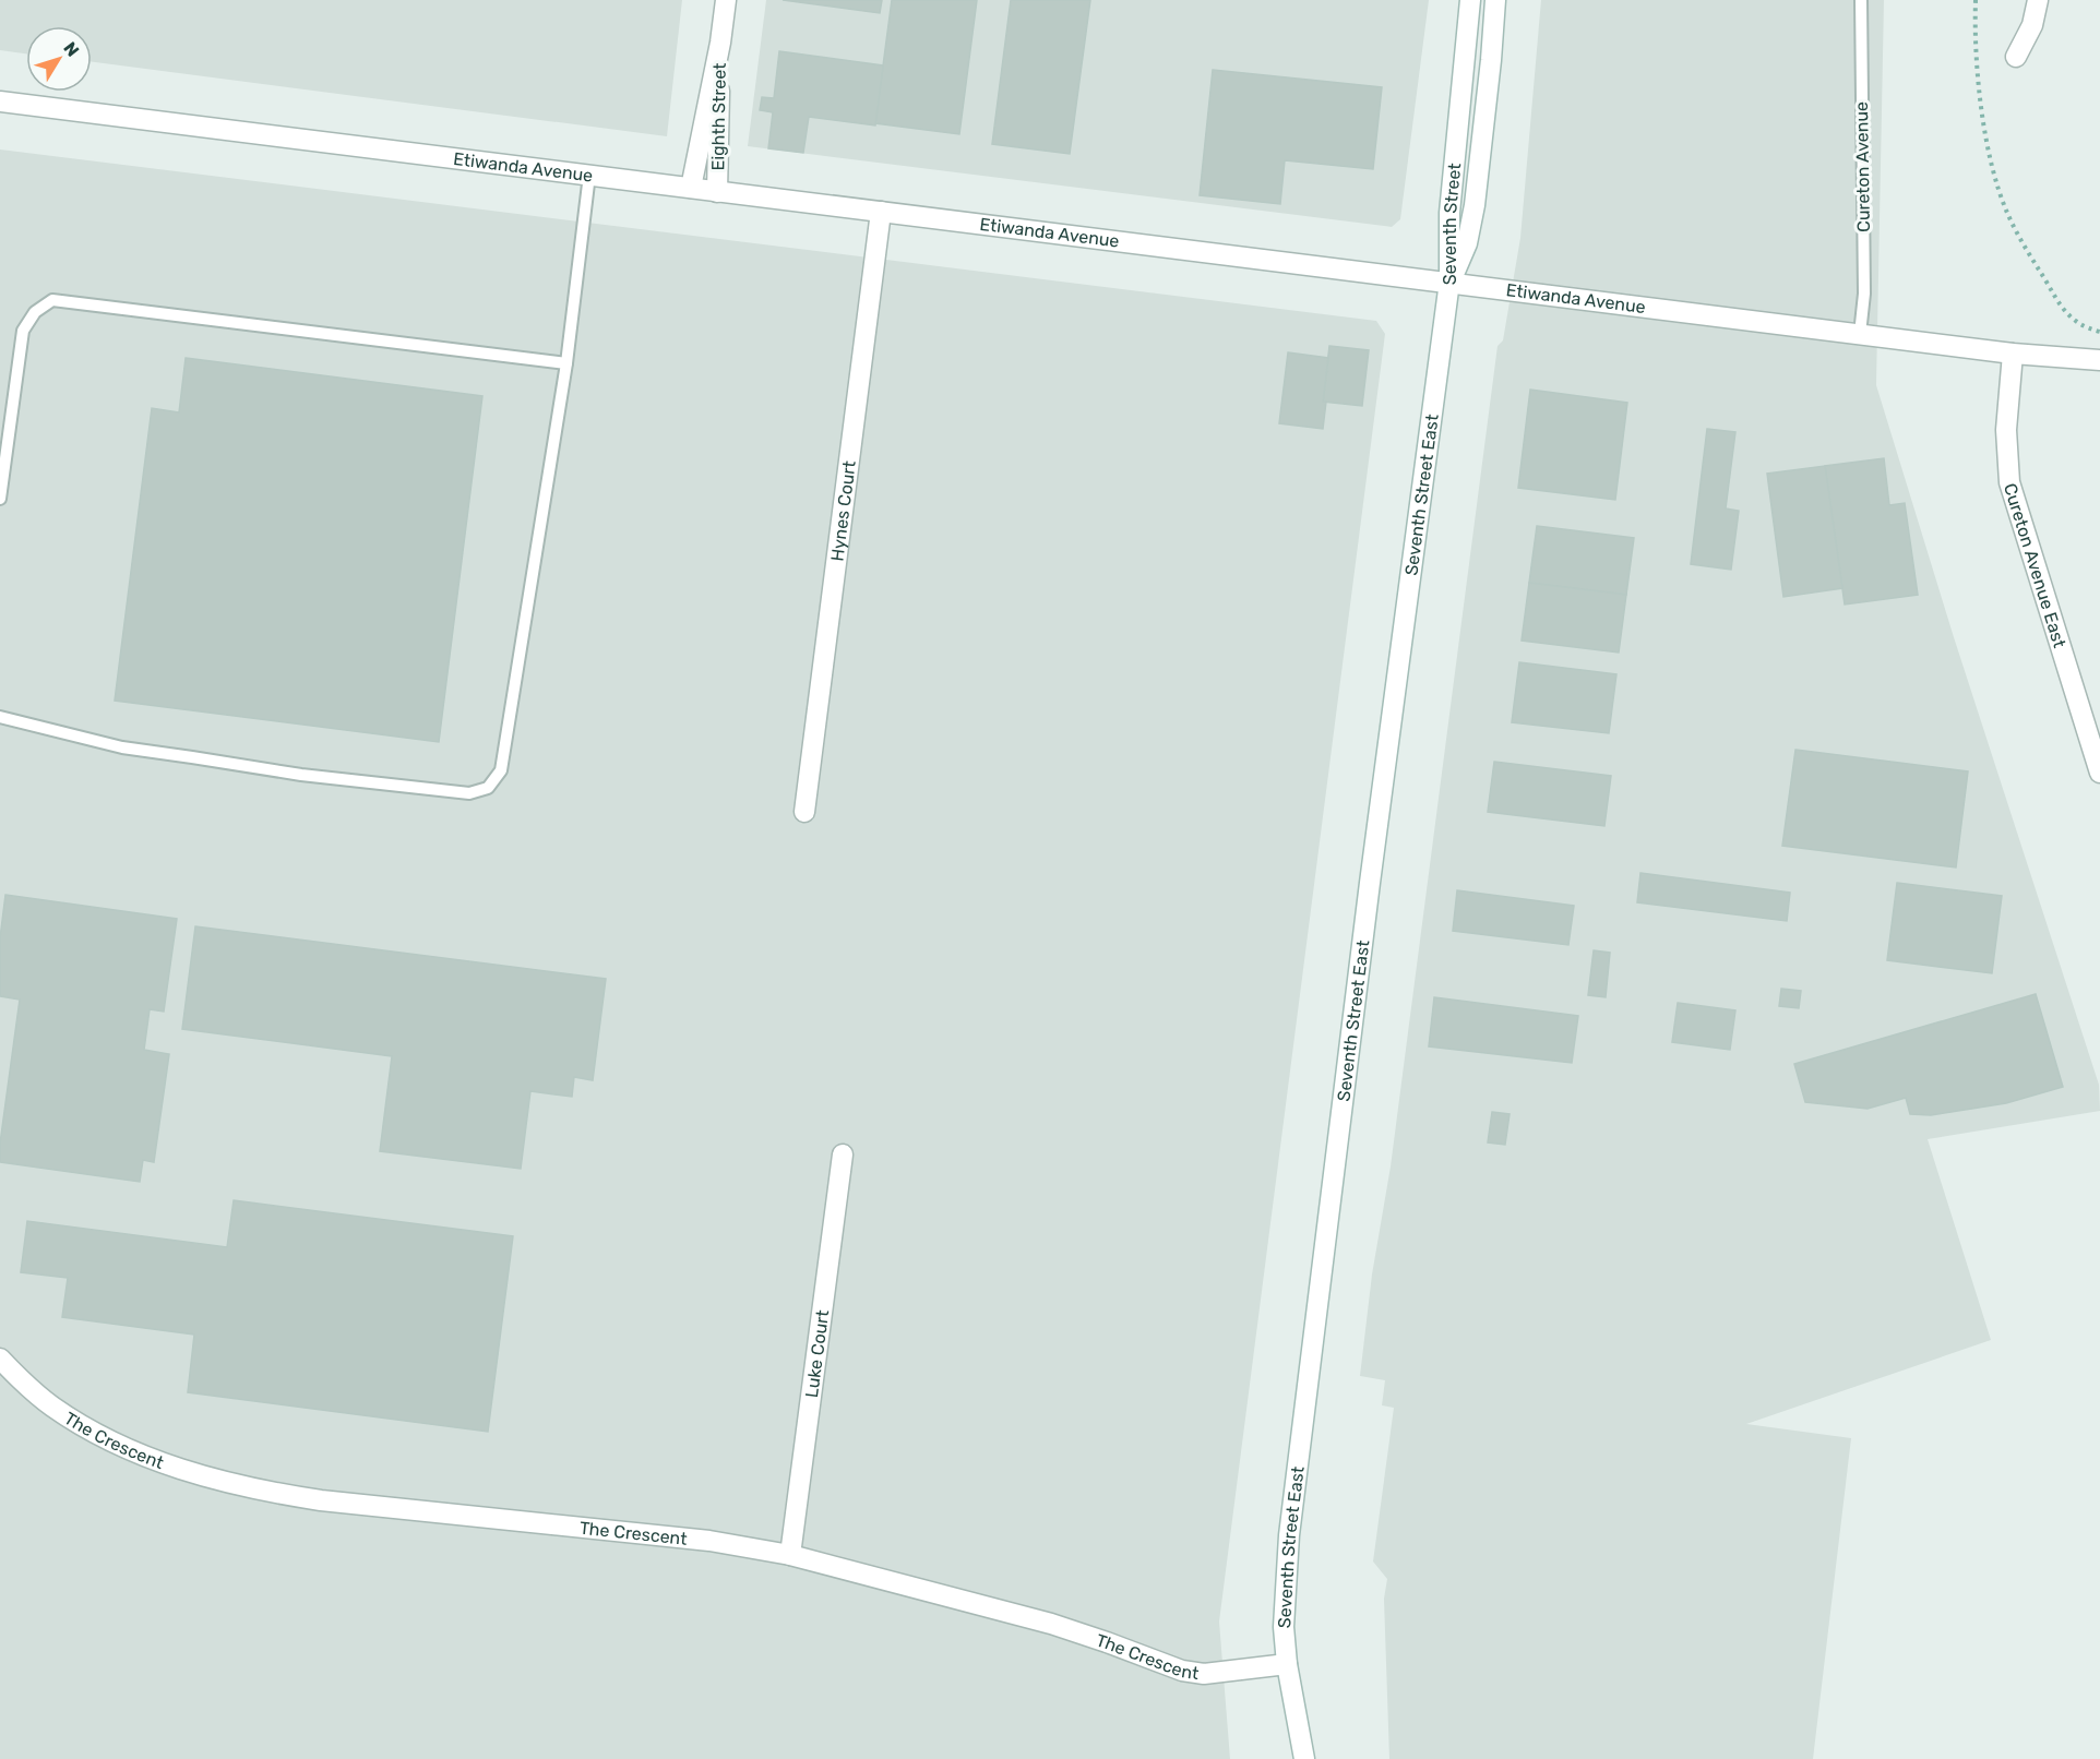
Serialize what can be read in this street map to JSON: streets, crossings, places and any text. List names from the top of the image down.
{
  "streets": {
    "street": [
      "Eighth Street",
      "Etiwanda Avenue",
      "Seventh Street",
      "Seventh Street East",
      "Hynes Court",
      "Cureton Avenue East",
      "Luke Court",
      "The Crescent"
    ],
    "lane": ["Cureton Avenue"]
  },
  "crossings": [
    ["Eighth Street", "Etiwanda Avenue"],
    ["Etiwanda Avenue", "Cureton Avenue"],
    ["Etiwanda Avenue", "Seventh Street"],
    ["Etiwanda Avenue", "Seventh Street East"],
    ["Etiwanda Avenue", "Hynes Court"],
    ["Etiwanda Avenue", "Cureton Avenue East"],
    ["Seventh Street", "Seventh Street East"],
    ["Seventh Street East", "The Crescent"],
    ["Luke Court", "The Crescent"]
  ],
  "north": "top right"
}
